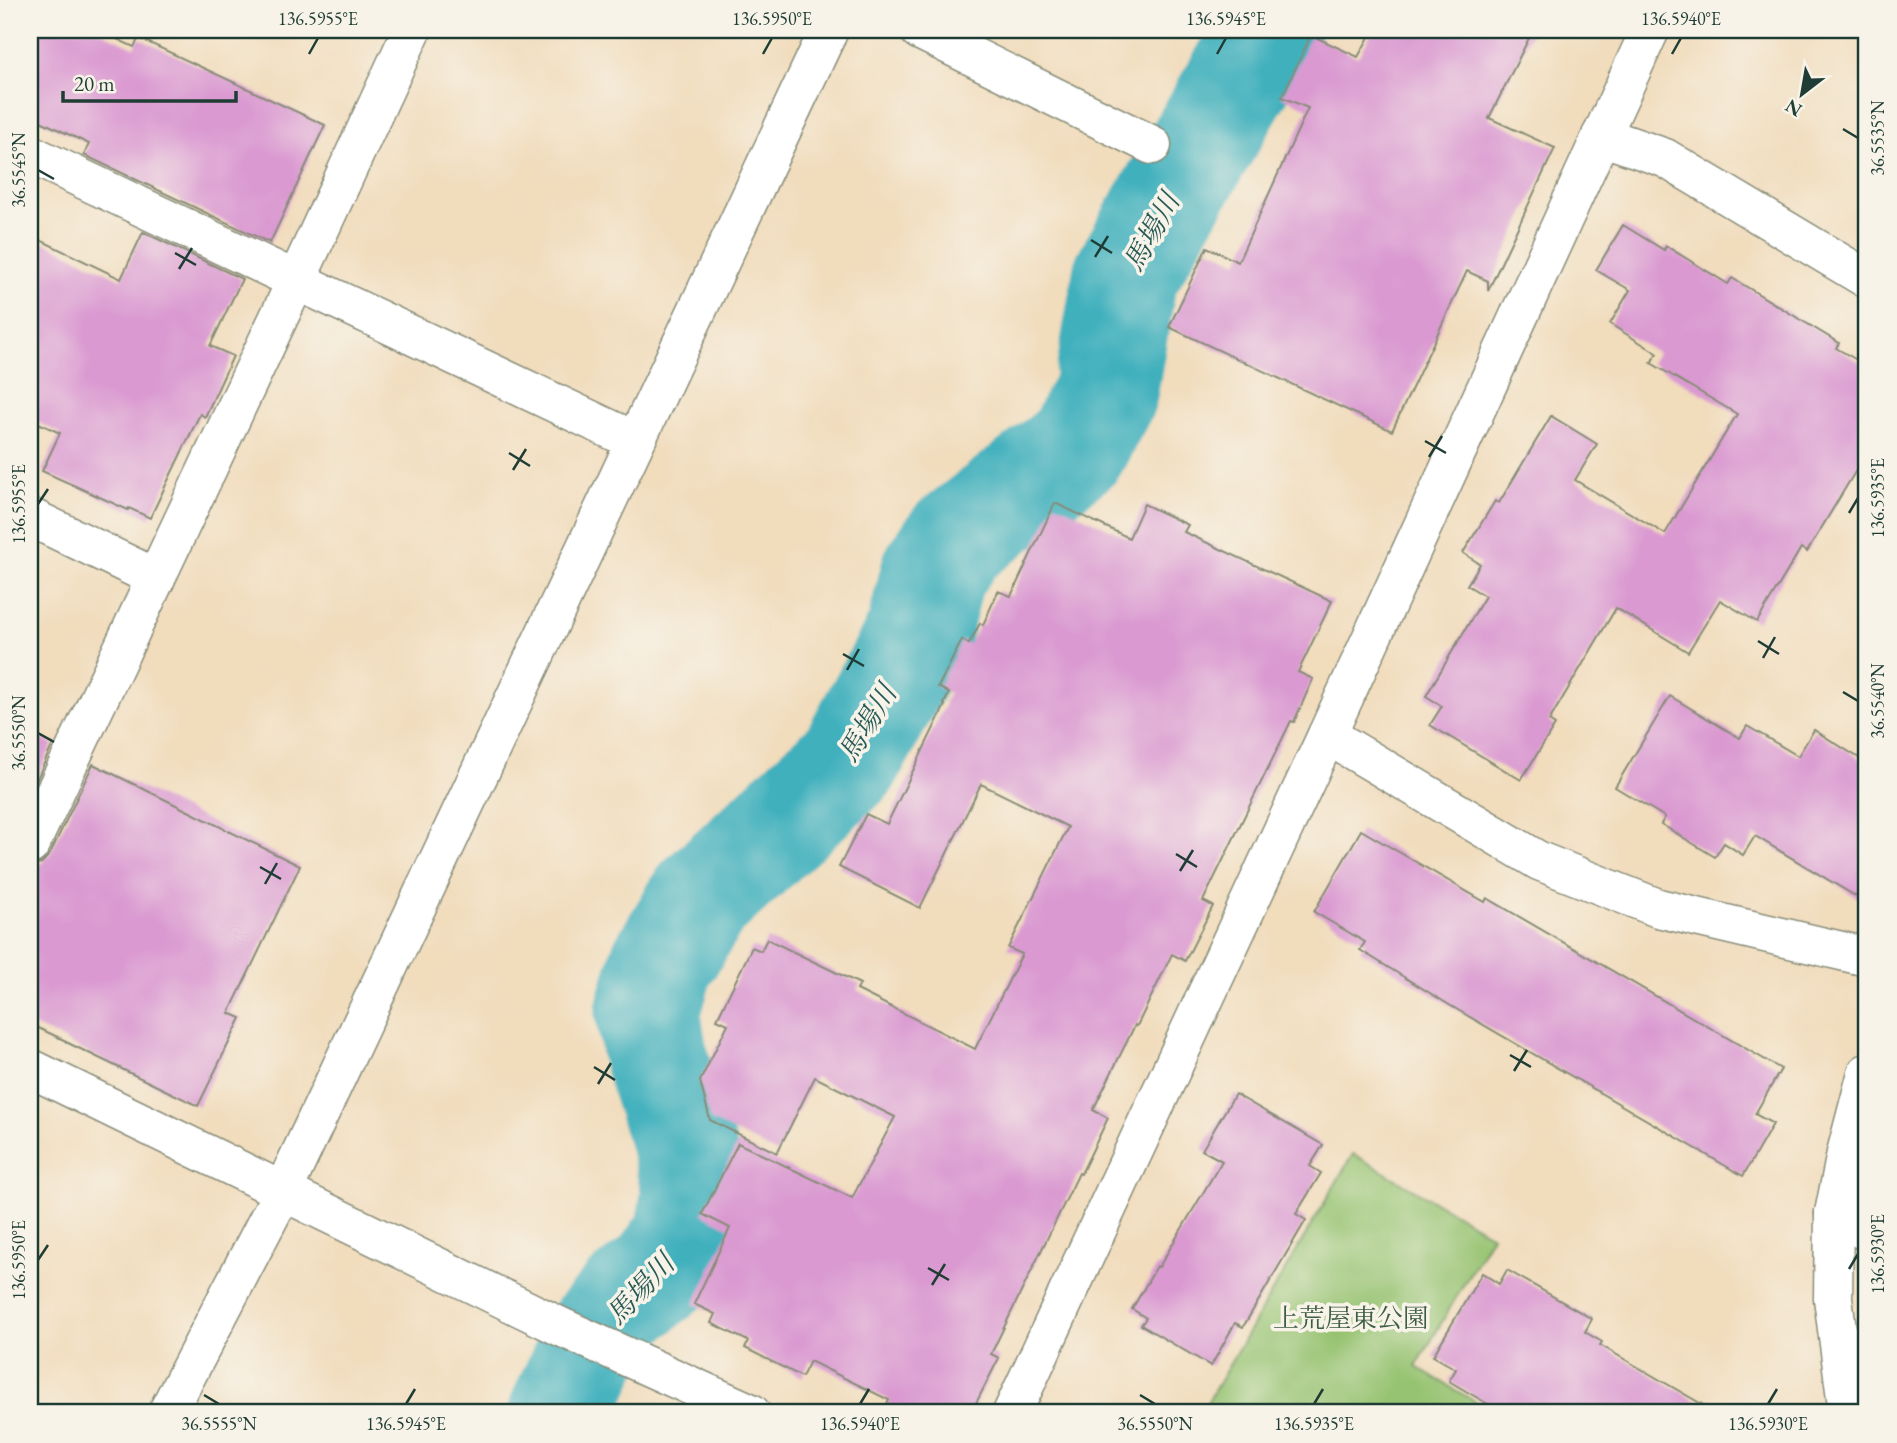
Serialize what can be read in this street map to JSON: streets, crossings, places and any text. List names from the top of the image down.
{
  "water": ["馬場川"],
  "parks": ["上荒屋東公園"],
  "scale_bar": "20 m",
  "north": "bottom left",
  "coordinates": [
    "136.5955°E",
    "136.5950°E",
    "136.5945°E",
    "136.5940°E",
    "36.5535°N",
    "36.5545°N",
    "136.5935°E",
    "36.5540°N",
    "36.5550°N",
    "136.5930°E",
    "36.5555°N"
  ]
}
